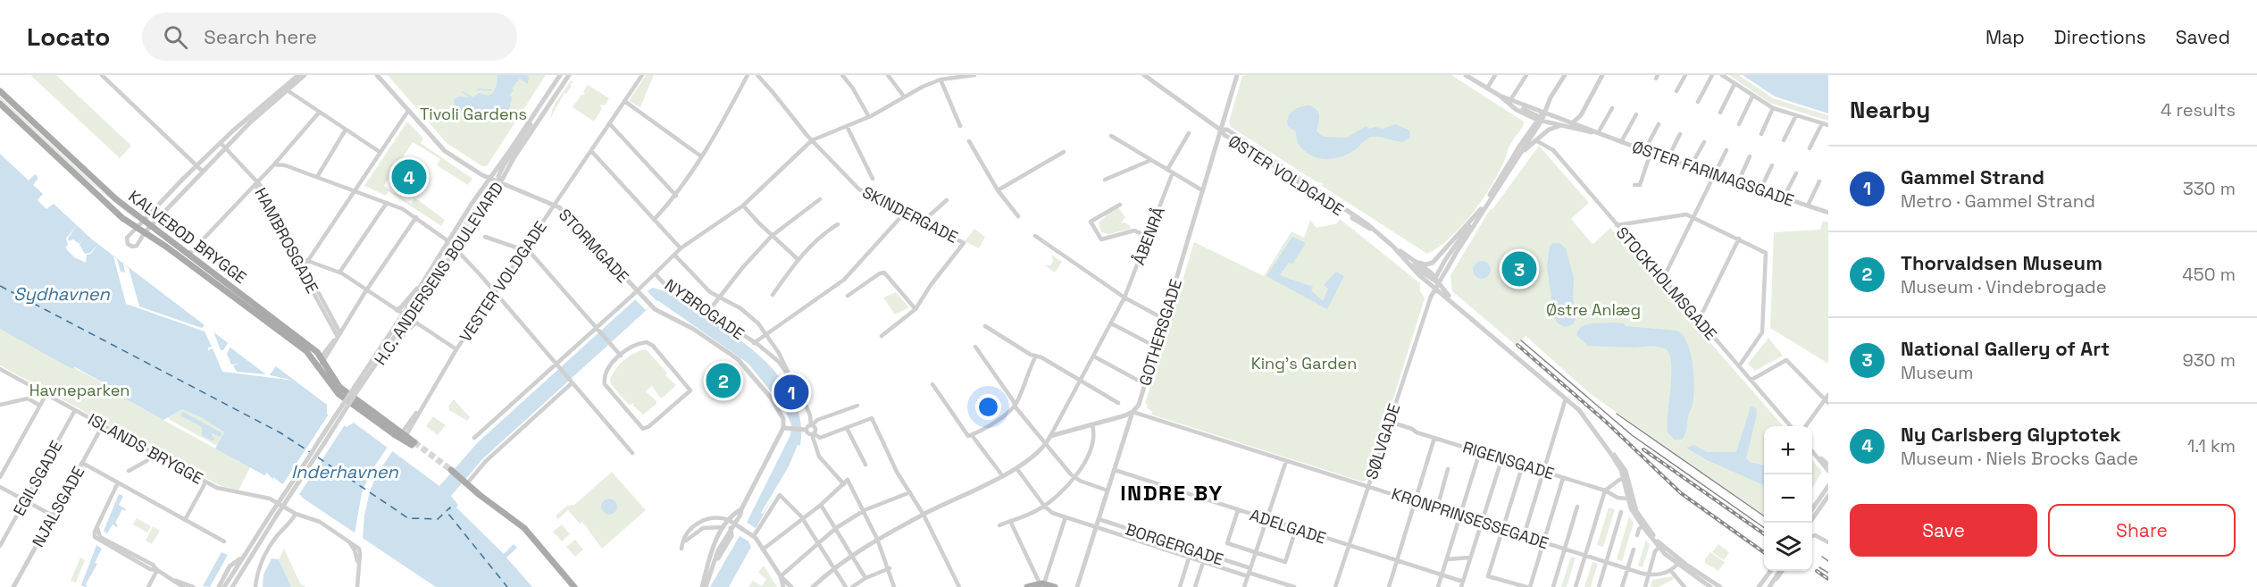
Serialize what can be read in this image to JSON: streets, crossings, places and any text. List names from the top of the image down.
{
  "streets": {
    "main road": ["KALVEBOD BRYGGE"],
    "street": [
      "ØSTER FARIMAGSGADE",
      "ØSTER VOLDGADE",
      "SKINDERGADE",
      "ÅBENRÅ",
      "HAMBROSGADE",
      "STORMGADE",
      "H.C. ANDERSENS BOULEVARD",
      "VESTER VOLDGADE",
      "STOCKHOLMSGADE",
      "NYBROGADE",
      "GOTHERSGADE",
      "SØLVGADE",
      "ISLANDS BRYGGE",
      "RIGENSGADE",
      "EGILSGADE",
      "NJALSGADE",
      "KRONPRINSESSEGADE",
      "ADELGADE",
      "BORGERGADE"
    ]
  },
  "crossings": [
    ["ØSTER FARIMAGSGADE", "SØLVGADE"],
    ["ØSTER VOLDGADE", "GOTHERSGADE"],
    ["ØSTER VOLDGADE", "SØLVGADE"],
    ["ØSTER VOLDGADE", "RIGENSGADE"],
    ["KALVEBOD BRYGGE", "VESTER VOLDGADE"],
    ["STORMGADE", "H.C. ANDERSENS BOULEVARD"],
    ["STORMGADE", "VESTER VOLDGADE"],
    ["STOCKHOLMSGADE", "SØLVGADE"],
    ["GOTHERSGADE", "KRONPRINSESSEGADE"],
    ["GOTHERSGADE", "ADELGADE"],
    ["GOTHERSGADE", "BORGERGADE"],
    ["SØLVGADE", "RIGENSGADE"],
    ["SØLVGADE", "KRONPRINSESSEGADE"],
    ["SØLVGADE", "ADELGADE"],
    ["ISLANDS BRYGGE", "EGILSGADE"],
    ["ISLANDS BRYGGE", "NJALSGADE"]
  ],
  "districts": ["INDRE BY"],
  "water": ["Sydhavnen", "Inderhavnen"],
  "parks": [
    "Tivoli Gardens",
    "Østre Anlæg",
    "King's Garden",
    "Havneparken"
  ],
  "page": {
    "header": "Locato",
    "search": "Search here",
    "nav": ["Map", "Directions", "Saved"],
    "heading": ["Nearby", "4 results"],
    "list": [
      {
        "mark": "1",
        "name": "Gammel Strand",
        "note": "Metro · Gammel Strand",
        "value": "330 m"
      },
      {
        "mark": "2",
        "name": "Thorvaldsen Museum",
        "note": "Museum · Vindebrogade",
        "value": "450 m"
      },
      {
        "mark": "3",
        "name": "National Gallery of Art",
        "note": "Museum",
        "value": "930 m"
      },
      {
        "mark": "4",
        "name": "Ny Carlsberg Glyptotek",
        "note": "Museum · Niels Brocks Gade",
        "value": "1.1 km"
      }
    ],
    "pins": [
      "4",
      "3",
      "2",
      "1"
    ],
    "map_buttons": ["+", "−"],
    "buttons": ["Save", "Share"]
  }
}
